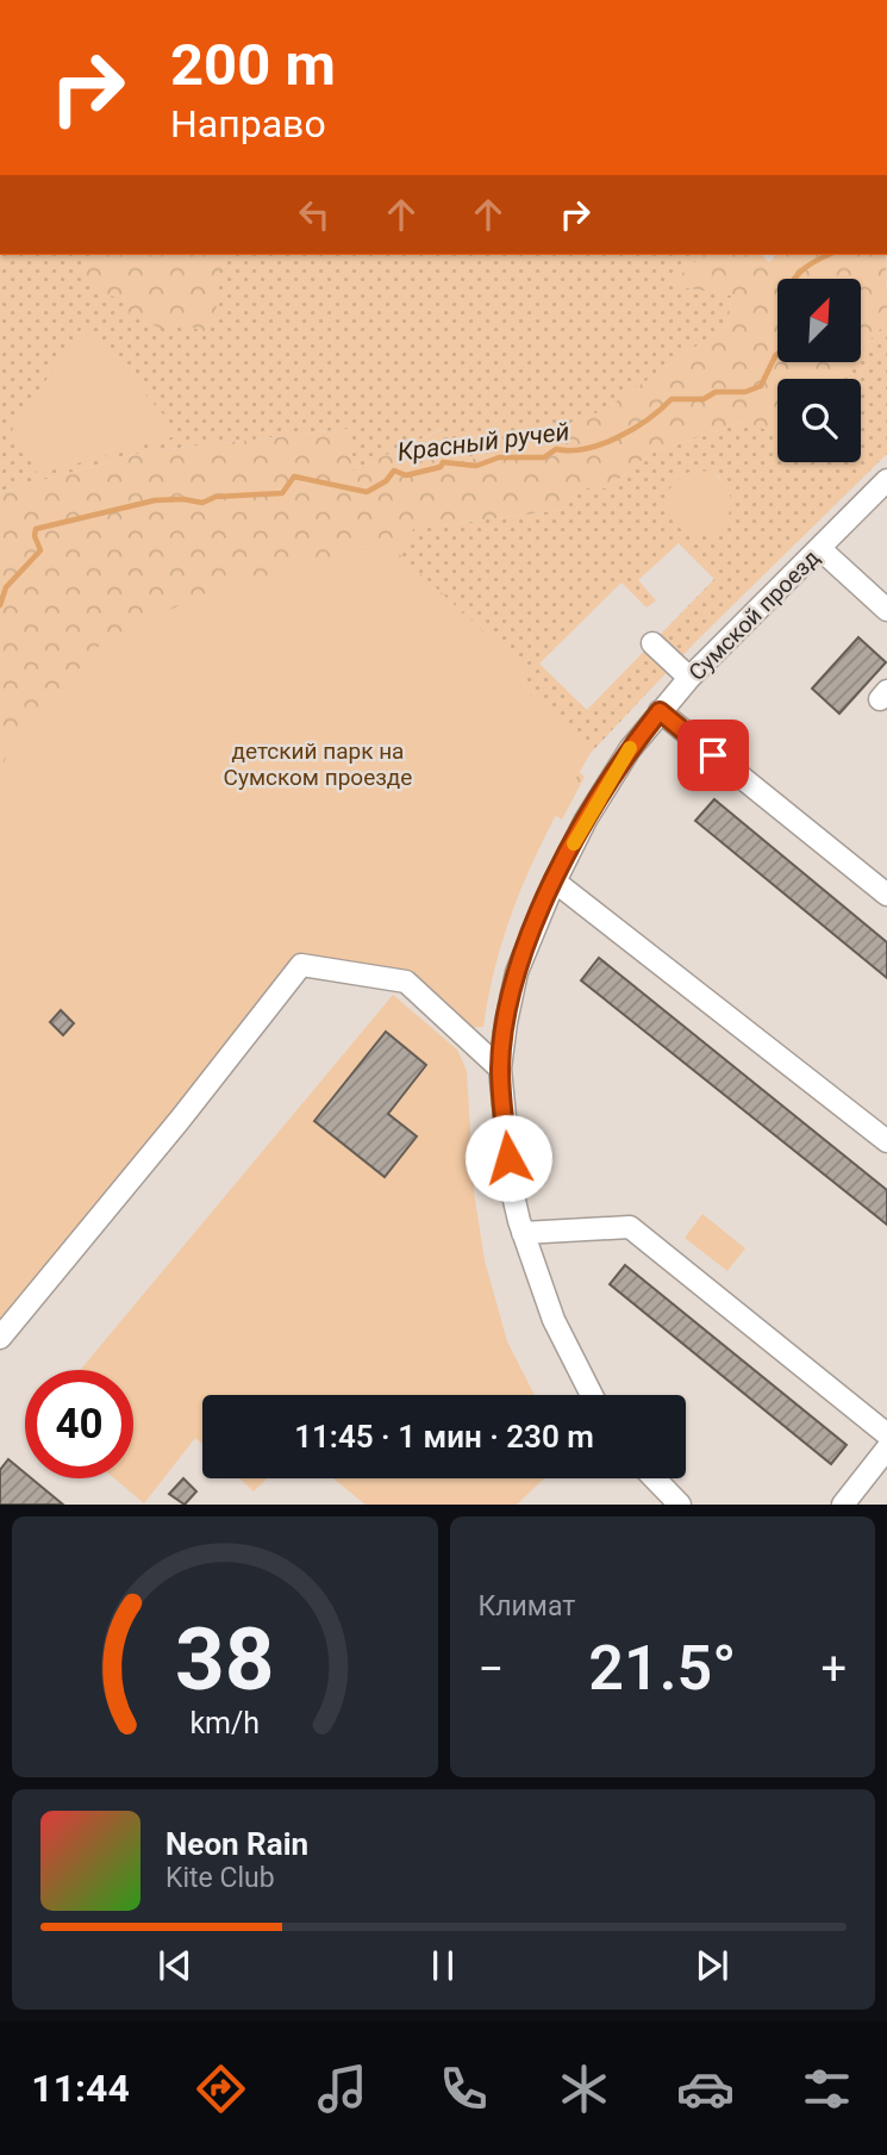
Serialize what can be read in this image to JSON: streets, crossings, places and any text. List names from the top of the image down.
{
  "streets": {
    "street": ["Сумской проезд"]
  },
  "water": ["Красный ручей"],
  "parks": ["детский парк на Сумском проезде"],
  "north": "top right",
  "page": {
    "turn": ["200 m", "Направо"],
    "limit": "40",
    "trip": "11:45 · 1 мин · 230 m",
    "tile": "Климат",
    "heat": ["−", "21.5°", "+"],
    "song": ["Neon Rain", "Kite Club"],
    "tabs": "11:44",
    "gauge": ["38", "km/h"]
  }
}
